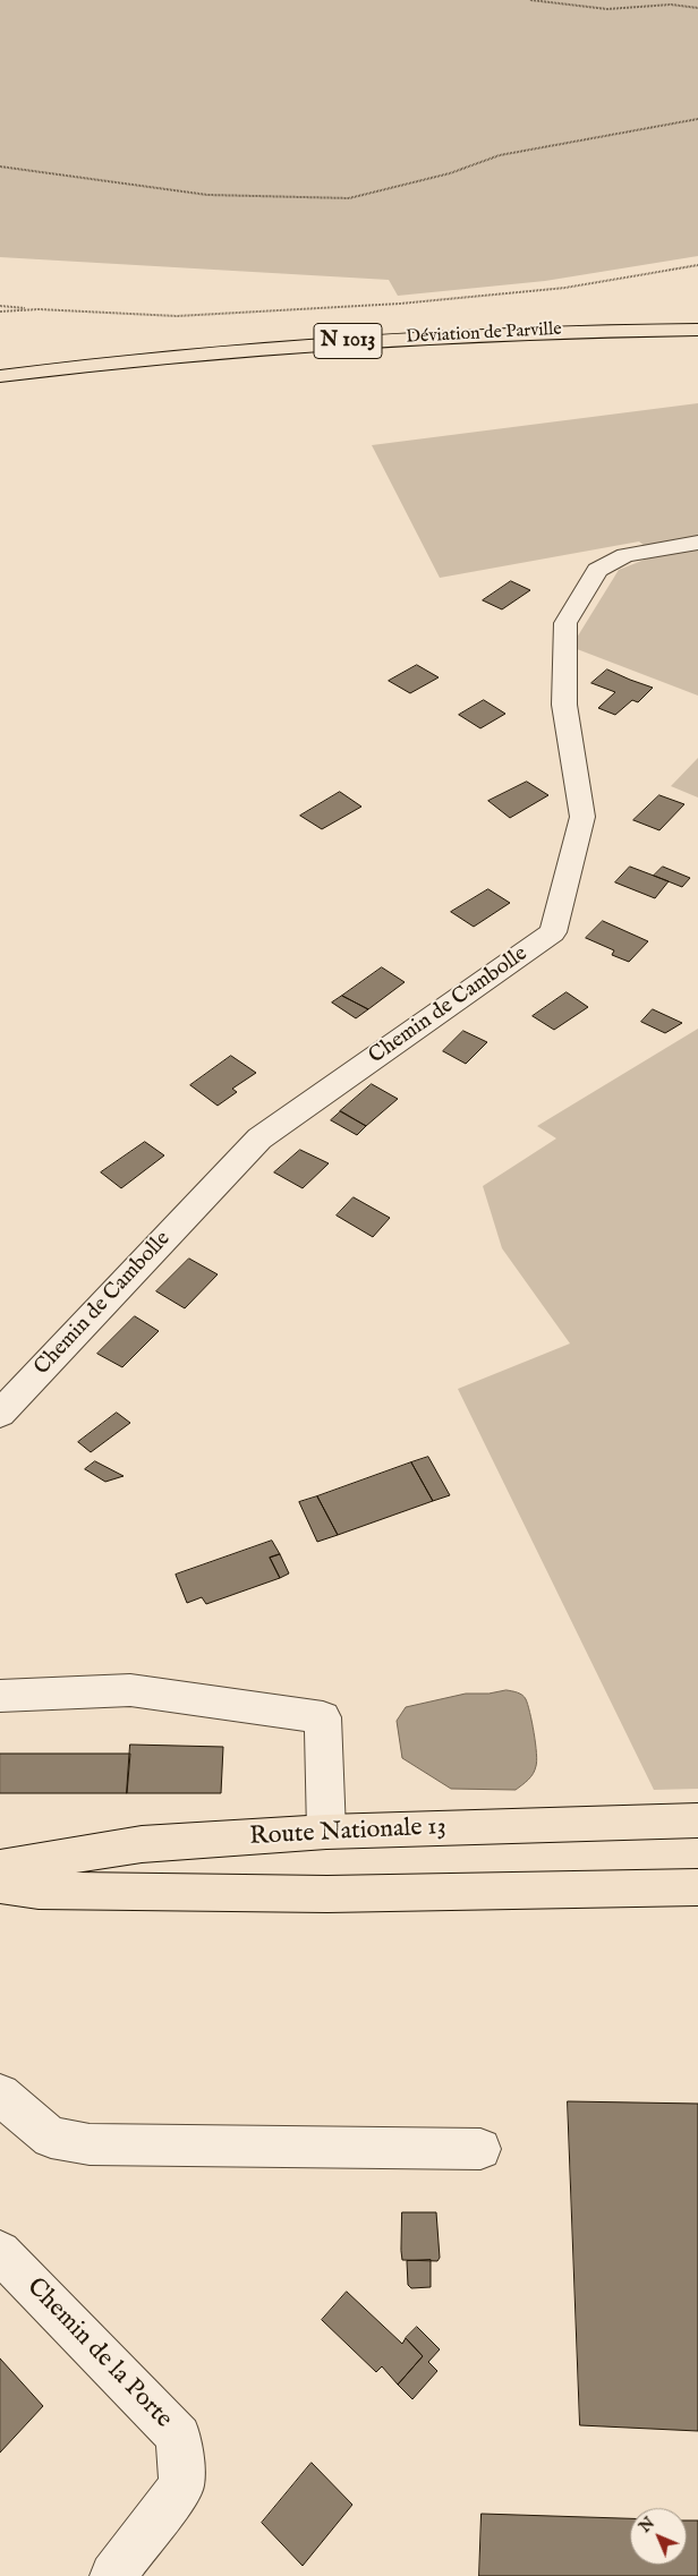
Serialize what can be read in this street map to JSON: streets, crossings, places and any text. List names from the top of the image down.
{
  "streets": {
    "main road": ["Déviation de Parville", "N 1013", "Route Nationale 13"],
    "street": ["Chemin de Cambolle", "Chemin de la Porte"]
  },
  "north": "top left"
}
